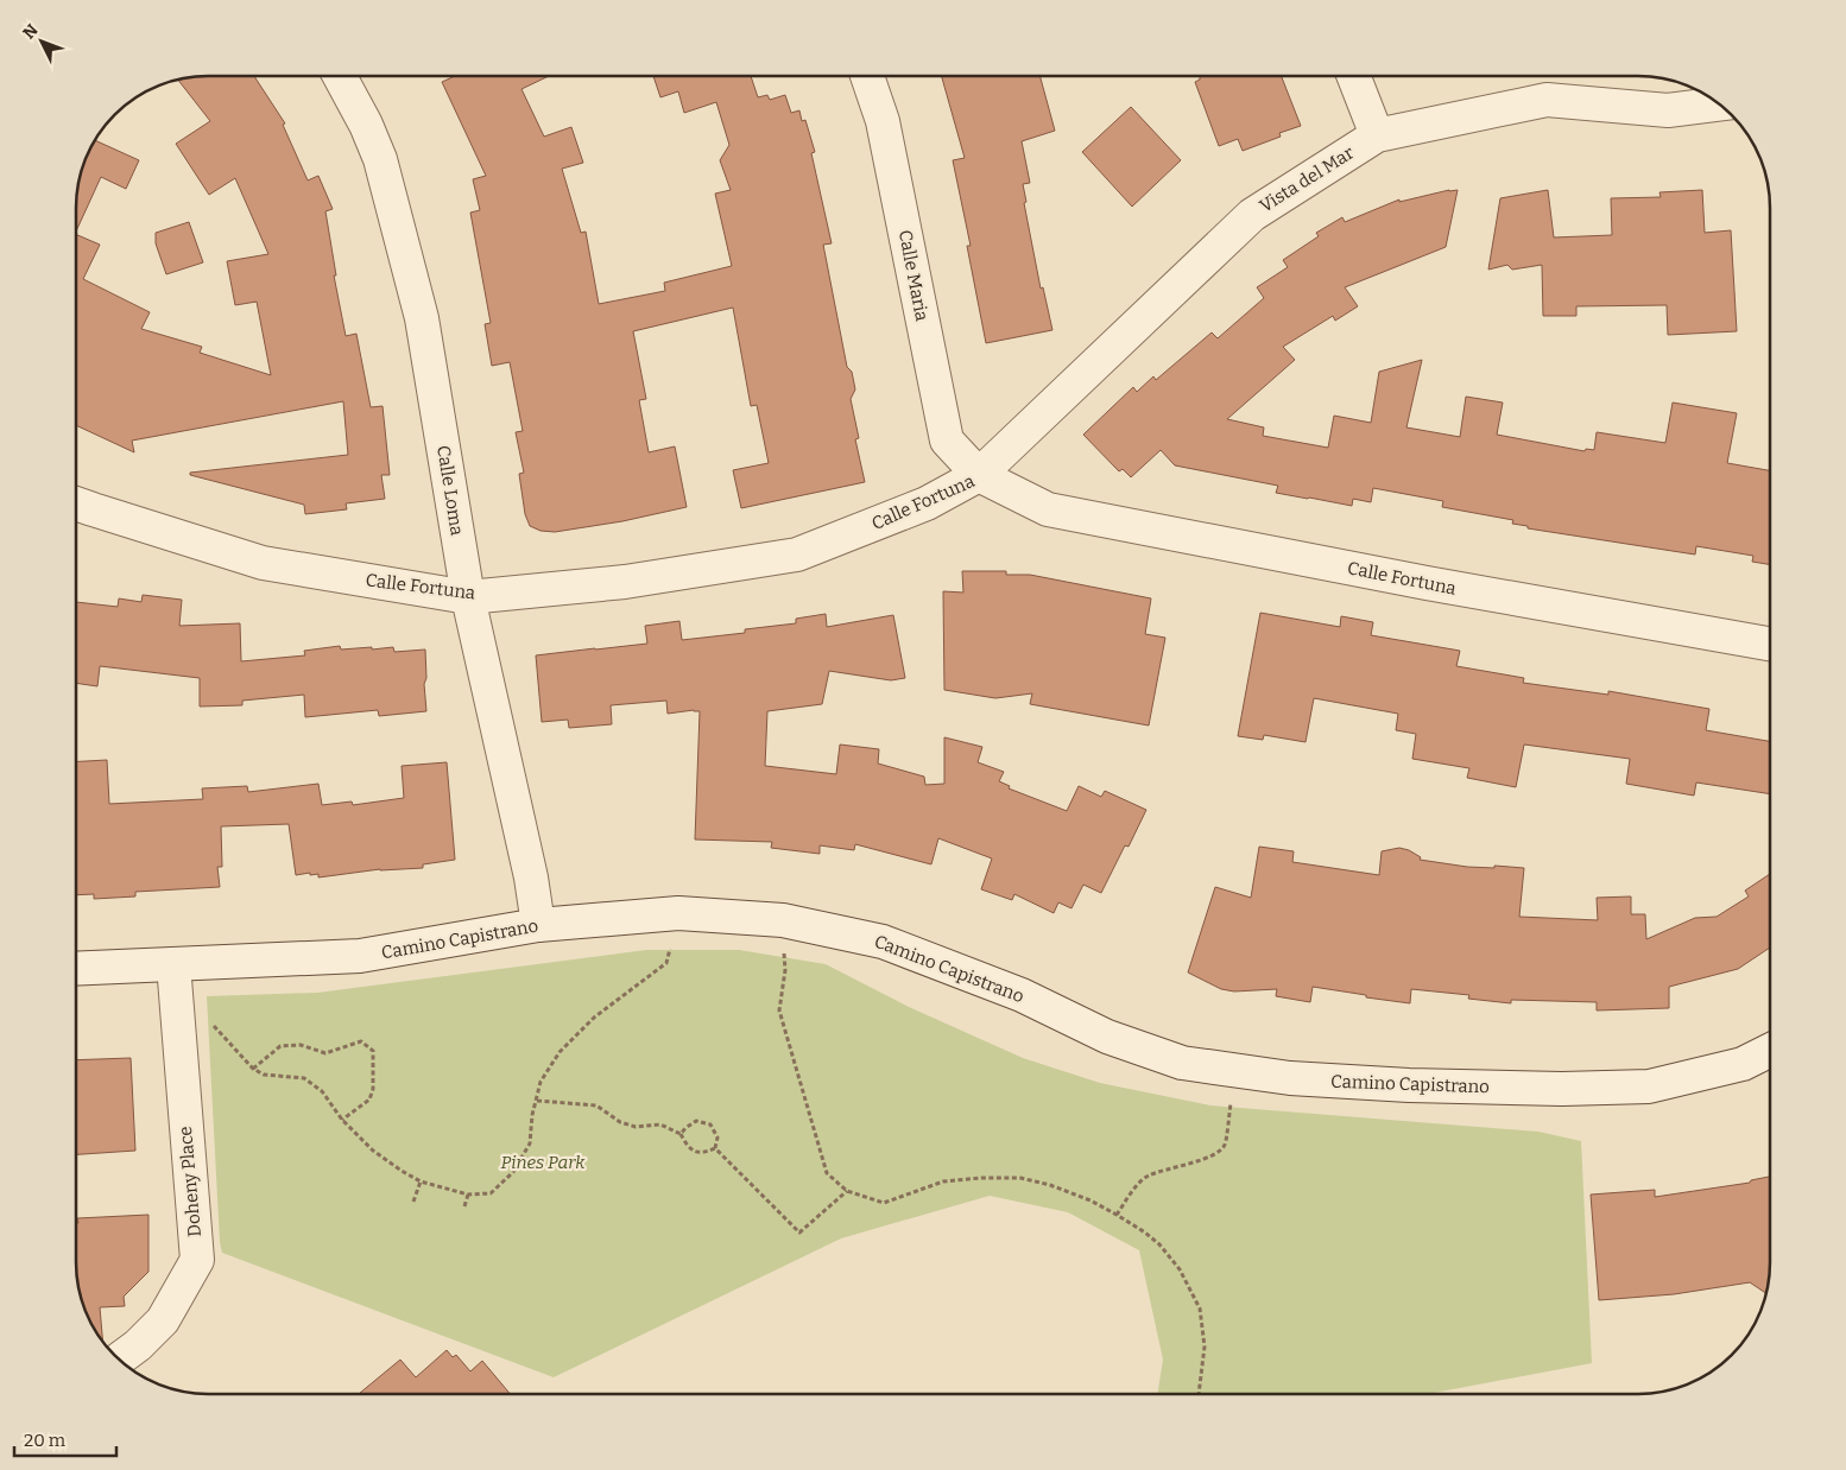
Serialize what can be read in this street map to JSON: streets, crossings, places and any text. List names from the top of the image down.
{
  "streets": {
    "street": [
      "Vista del Mar",
      "Calle Maria",
      "Calle Loma",
      "Calle Fortuna",
      "Camino Capistrano",
      "Doheny Place"
    ]
  },
  "crossings": [
    ["Vista del Mar", "Calle Maria"],
    ["Vista del Mar", "Calle Fortuna"],
    ["Calle Maria", "Calle Fortuna"],
    ["Calle Loma", "Calle Fortuna"],
    ["Calle Loma", "Camino Capistrano"],
    ["Camino Capistrano", "Doheny Place"]
  ],
  "parks": ["Pines Park"],
  "scale_bar": "20 m",
  "north": "top left"
}
